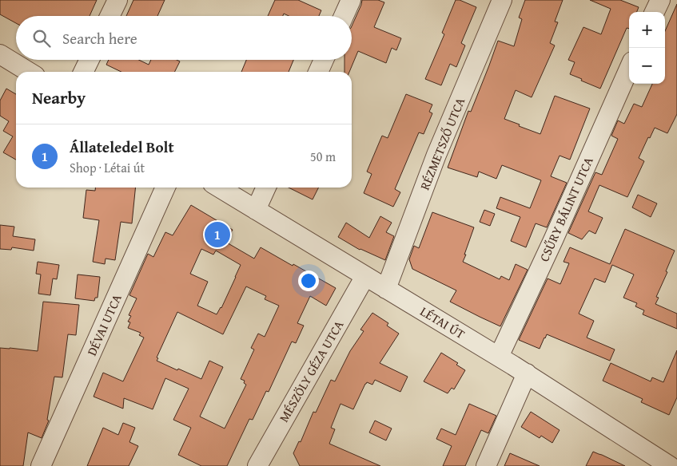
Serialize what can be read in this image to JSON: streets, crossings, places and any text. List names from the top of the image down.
{
  "streets": {
    "street": [
      "RÉZMETSZŐ UTCA",
      "CSŰRY BÁLINT UTCA",
      "LÉTAI ÚT",
      "DÉVAI UTCA",
      "MÉSZÖLY GÉZA UTCA"
    ]
  },
  "crossings": [
    ["RÉZMETSZŐ UTCA", "LÉTAI ÚT"],
    ["CSŰRY BÁLINT UTCA", "LÉTAI ÚT"],
    ["LÉTAI ÚT", "MÉSZÖLY GÉZA UTCA"]
  ],
  "page": {
    "map_buttons": ["+", "−"],
    "search": "Search here",
    "heading": "Nearby",
    "list": [
      {
        "mark": "1",
        "name": "Állateledel Bolt",
        "note": "Shop · Létai út",
        "value": "50 m"
      }
    ],
    "pins": "1"
  }
}
